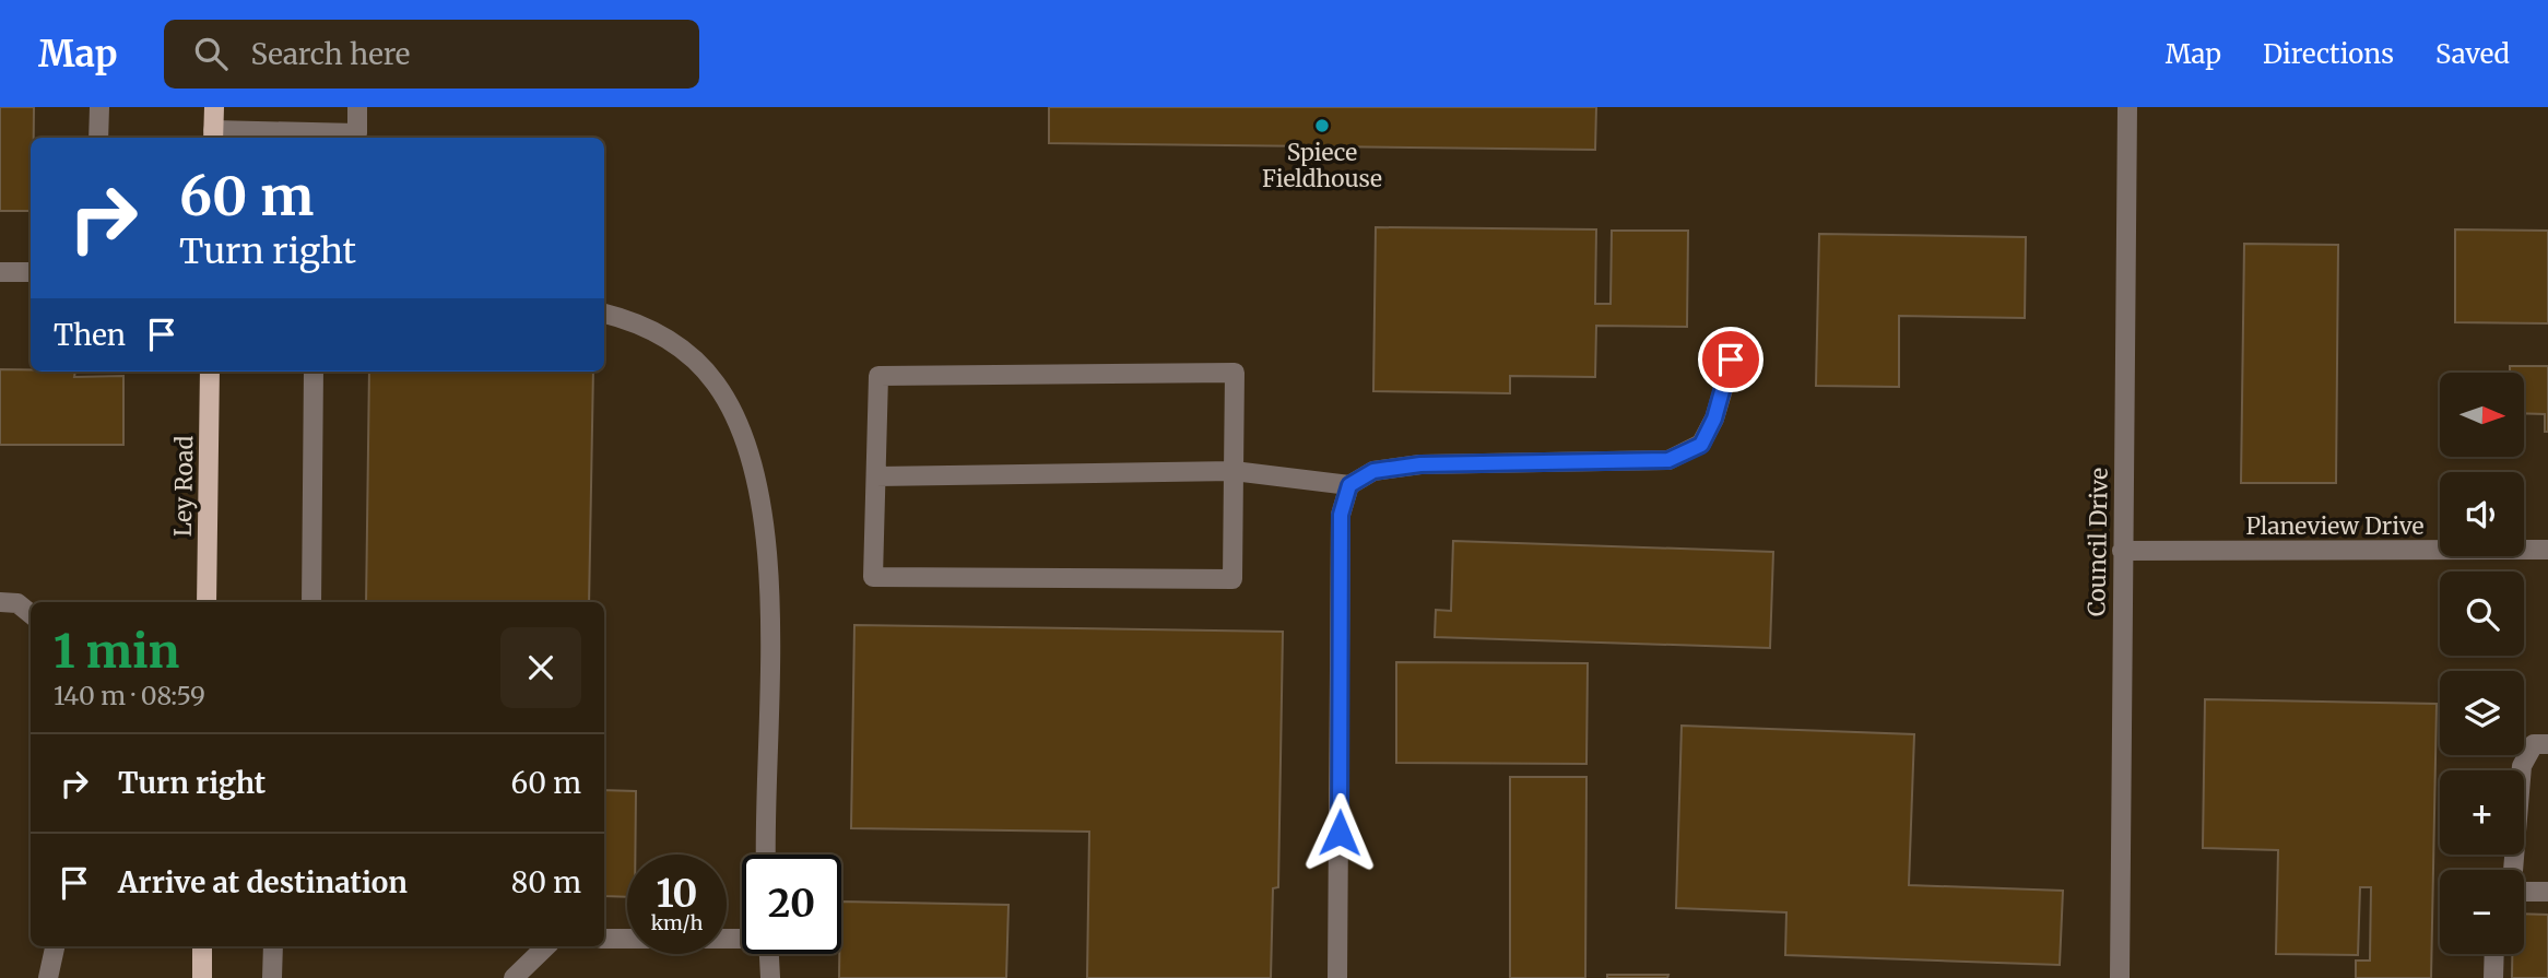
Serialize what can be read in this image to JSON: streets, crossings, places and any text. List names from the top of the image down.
{
  "streets": {
    "main road": ["Ley Road"],
    "street": ["Planeview Drive", "Council Drive"]
  },
  "crossings": [
    ["Planeview Drive", "Council Drive"]
  ],
  "places": ["Spiece Fieldhouse"],
  "north": "right",
  "page": {
    "header": "Map",
    "search": "Search here",
    "nav": ["Map", "Directions", "Saved"],
    "turn": ["60 m", "Turn right"],
    "then": "Then",
    "map_buttons": ["+", "−"],
    "heading": ["1 min", "140 m · 08:59"],
    "list": [
      {
        "name": "Turn right",
        "value": "60 m"
      },
      {
        "name": "Arrive at destination",
        "value": "80 m"
      }
    ],
    "speed": "10 km/h",
    "limit": "20"
  }
}
